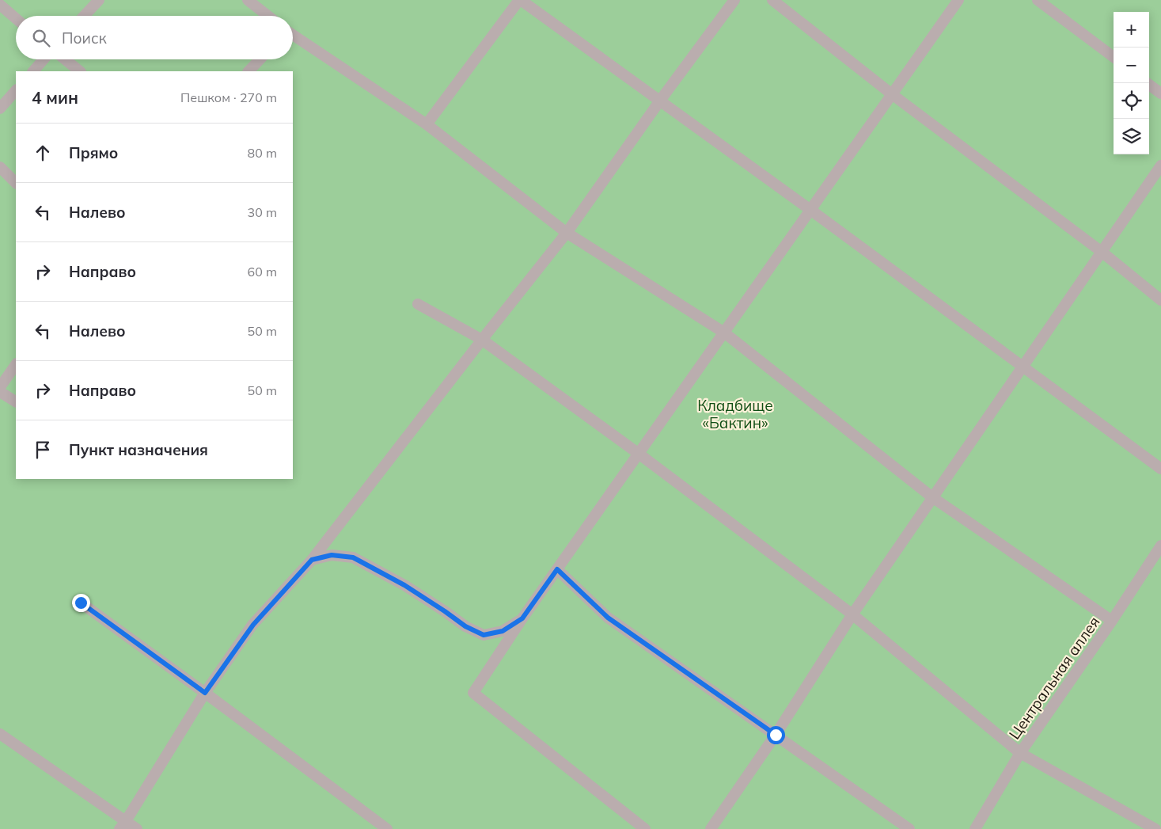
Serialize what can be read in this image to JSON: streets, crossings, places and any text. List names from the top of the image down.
{
  "streets": {
    "lane": ["Центральная аллея"]
  },
  "parks": ["Кладбище «Бактин»"],
  "page": {
    "map_buttons": ["+", "−"],
    "search": "Поиск",
    "heading": ["4 мин", "Пешком · 270 m"],
    "list": [
      ["Прямо", "80 m"],
      ["Налево", "30 m"],
      ["Направо", "60 m"],
      ["Налево", "50 m"],
      ["Направо", "50 m"],
      "Пункт назначения"
    ]
  }
}
